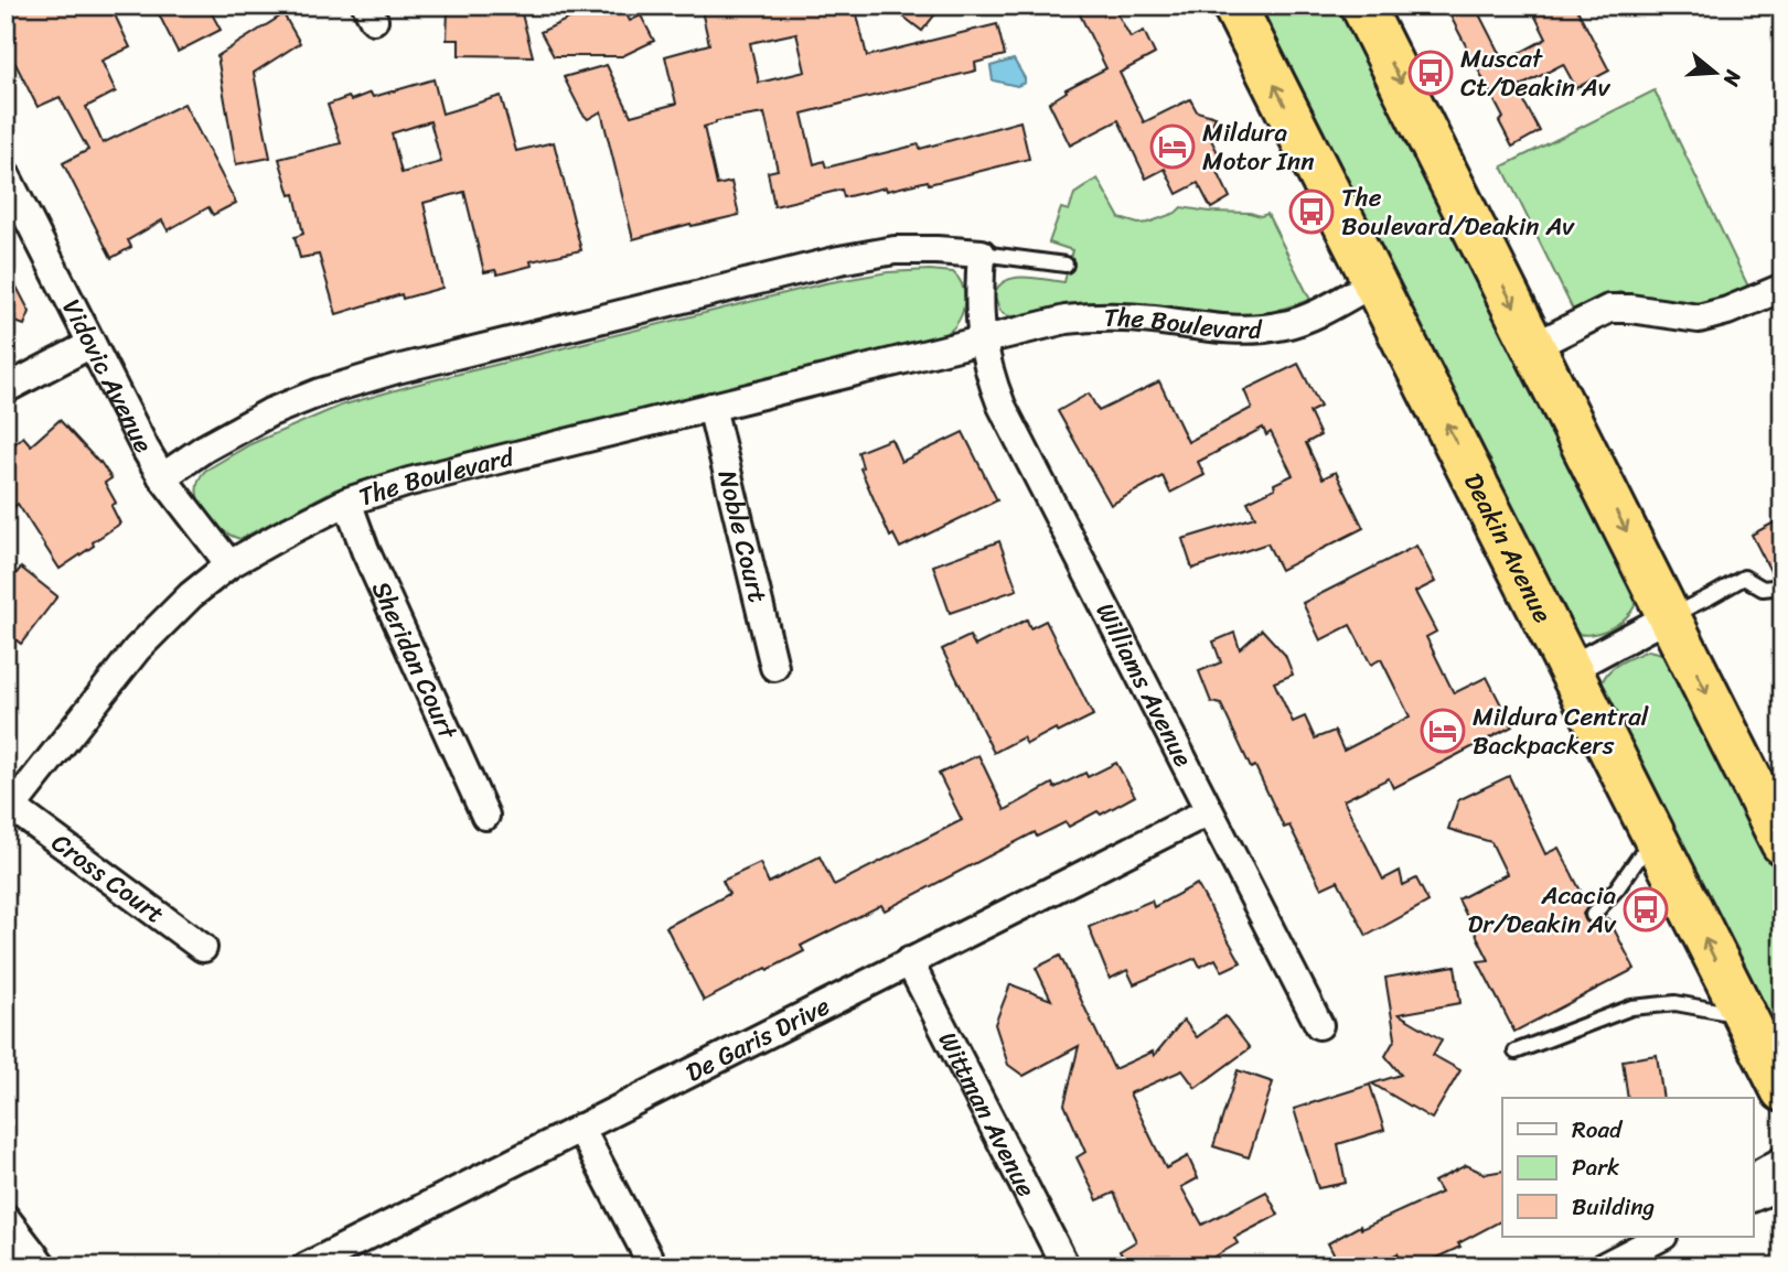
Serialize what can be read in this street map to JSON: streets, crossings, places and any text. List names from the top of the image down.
{
  "streets": {
    "highway": ["Deakin Avenue"],
    "street": [
      "The Boulevard",
      "Vidovic Avenue",
      "Noble Court",
      "Sheridan Court",
      "Williams Avenue",
      "Cross Court",
      "De Garis Drive",
      "Wittman Avenue"
    ]
  },
  "crossings": [
    ["The Boulevard", "Vidovic Avenue"],
    ["The Boulevard", "Noble Court"],
    ["The Boulevard", "Deakin Avenue"],
    ["The Boulevard", "Sheridan Court"],
    ["The Boulevard", "Williams Avenue"],
    ["The Boulevard", "Cross Court"],
    ["Williams Avenue", "De Garis Drive"],
    ["De Garis Drive", "Wittman Avenue"]
  ],
  "places": {
    "bus stop": ["Muscat Ct/Deakin Av", "The Boulevard/Deakin Av", "Acacia Dr/Deakin Av"],
    "hotel": ["Mildura Motor Inn", "Mildura Central Backpackers"]
  },
  "legend": ["Road", "Park", "Building"],
  "north": "right"
}
